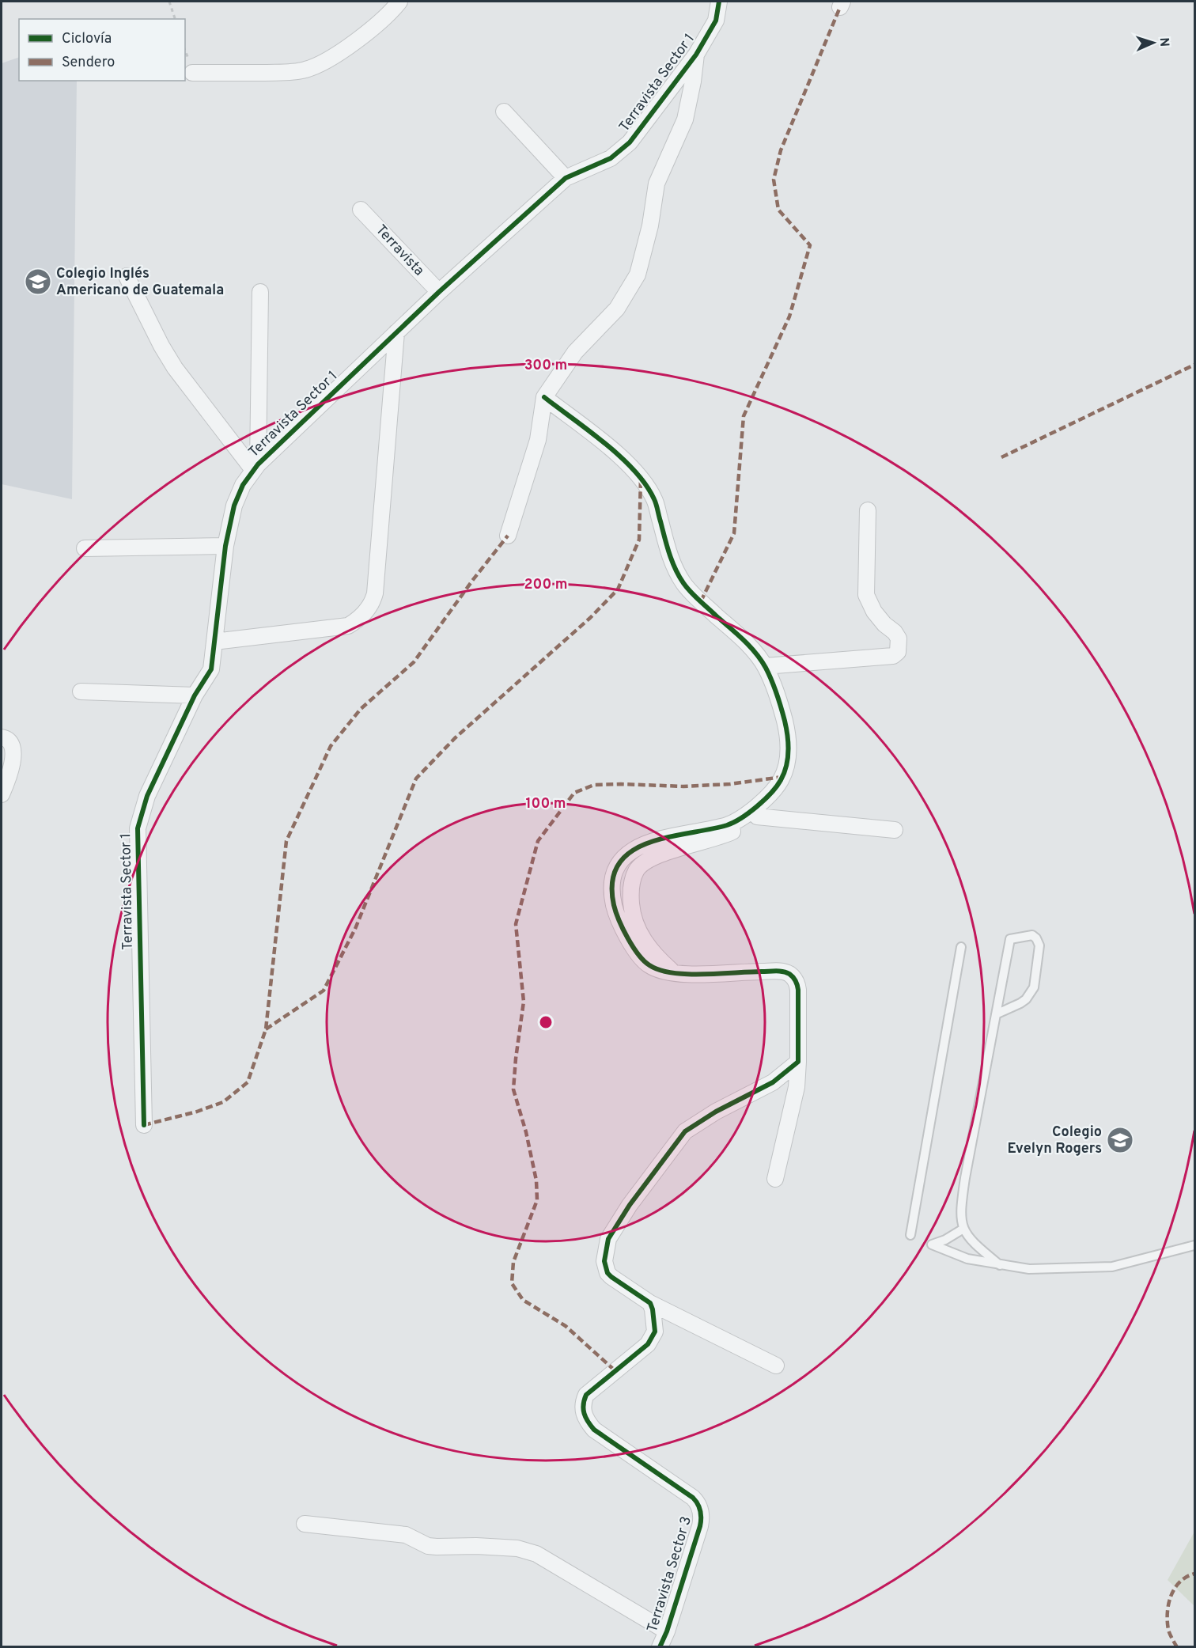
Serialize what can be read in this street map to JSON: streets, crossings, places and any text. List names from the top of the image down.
{
  "streets": {
    "street": ["Terravista Sector 1", "Terravista", "Terravista Sector 3"]
  },
  "crossings": [
    ["Terravista Sector 1", "Terravista"]
  ],
  "places": {
    "school or university": ["Colegio Inglés Americano de Guatemala", "Colegio Evelyn Rogers"]
  },
  "legend": ["Ciclovía", "Sendero"],
  "north": "right",
  "rings": ["300 m", "200 m", "100 m"]
}
